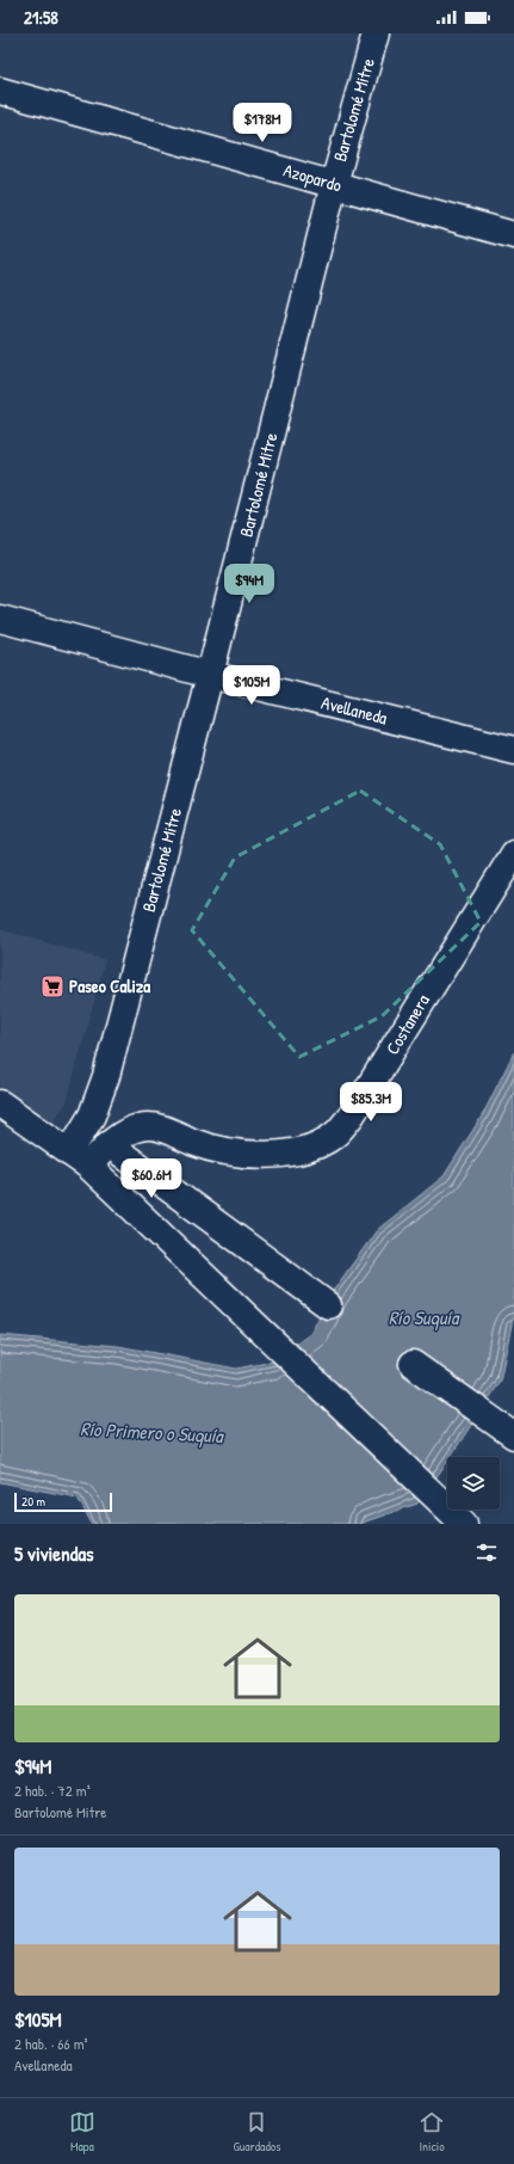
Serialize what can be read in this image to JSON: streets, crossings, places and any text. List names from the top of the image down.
{
  "streets": {
    "street": [
      "Bartolomé Mitre",
      "Azopardo",
      "Avellaneda",
      "Costanera"
    ]
  },
  "crossings": [
    ["Bartolomé Mitre", "Azopardo"],
    ["Bartolomé Mitre", "Avellaneda"],
    ["Bartolomé Mitre", "Costanera"]
  ],
  "water": ["Río Suquía", "Río Primero o Suquía"],
  "places": {
    "supermarket": ["Paseo Caliza"]
  },
  "scale_bar": "20 m",
  "page": {
    "status": "21:58",
    "price": [
      "$178M",
      "$94M",
      "$105M",
      "$85.3M",
      "$60.6M"
    ],
    "scale": "20 m",
    "heading": "5 viviendas",
    "list": [
      {
        "name": "$94M",
        "note": "2 hab. · 72 m² · Bartolomé Mitre"
      },
      {
        "name": "$105M",
        "note": "2 hab. · 66 m² · Avellaneda"
      }
    ],
    "tabs": ["Mapa", "Guardados", "Inicio"]
  }
}
